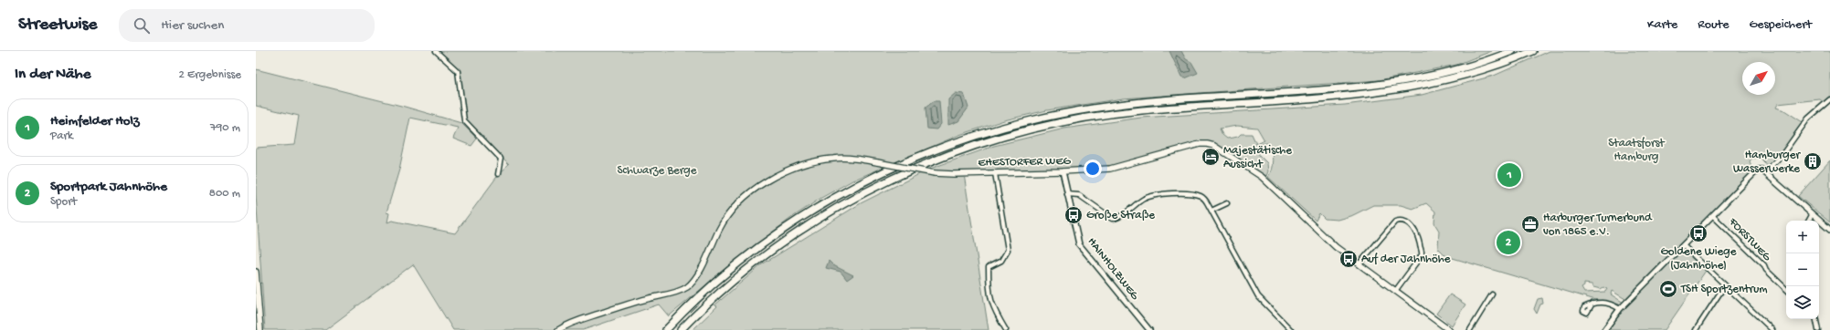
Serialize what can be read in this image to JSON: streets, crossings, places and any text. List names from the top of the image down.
{
  "streets": {
    "main road": ["EHESTORFER WEG"],
    "street": ["FORSTWEG", "HAINHOLZWEG"]
  },
  "crossings": [
    ["EHESTORFER WEG", "HAINHOLZWEG"]
  ],
  "parks": ["Staatsforst Hamburg", "Schwarze Berge"],
  "places": {
    "hotel": ["Majestätische Aussicht"],
    "building": ["Hamburger Wasserwerke"],
    "bus stop": ["Große Straße", "Goldene Wiege (Jahnhöhe)", "Auf der Jahnhöhe"],
    "office": ["Harburger Turnerbund von 1865 e.V."],
    "sports": ["TSH Sportzentrum"]
  },
  "north": "top right",
  "page": {
    "header": "Streetwise",
    "search": "Hier suchen",
    "nav": ["Karte", "Route", "Gespeichert"],
    "heading": ["In der Nähe", "2 Ergebnisse"],
    "list": [
      {
        "mark": "1",
        "name": "Heimfelder Holz",
        "note": "Park",
        "value": "790 m"
      },
      {
        "mark": "2",
        "name": "Sportpark Jahnhöhe",
        "note": "Sport",
        "value": "800 m"
      }
    ],
    "pins": ["1", "2"],
    "map_buttons": ["+", "−"]
  }
}
